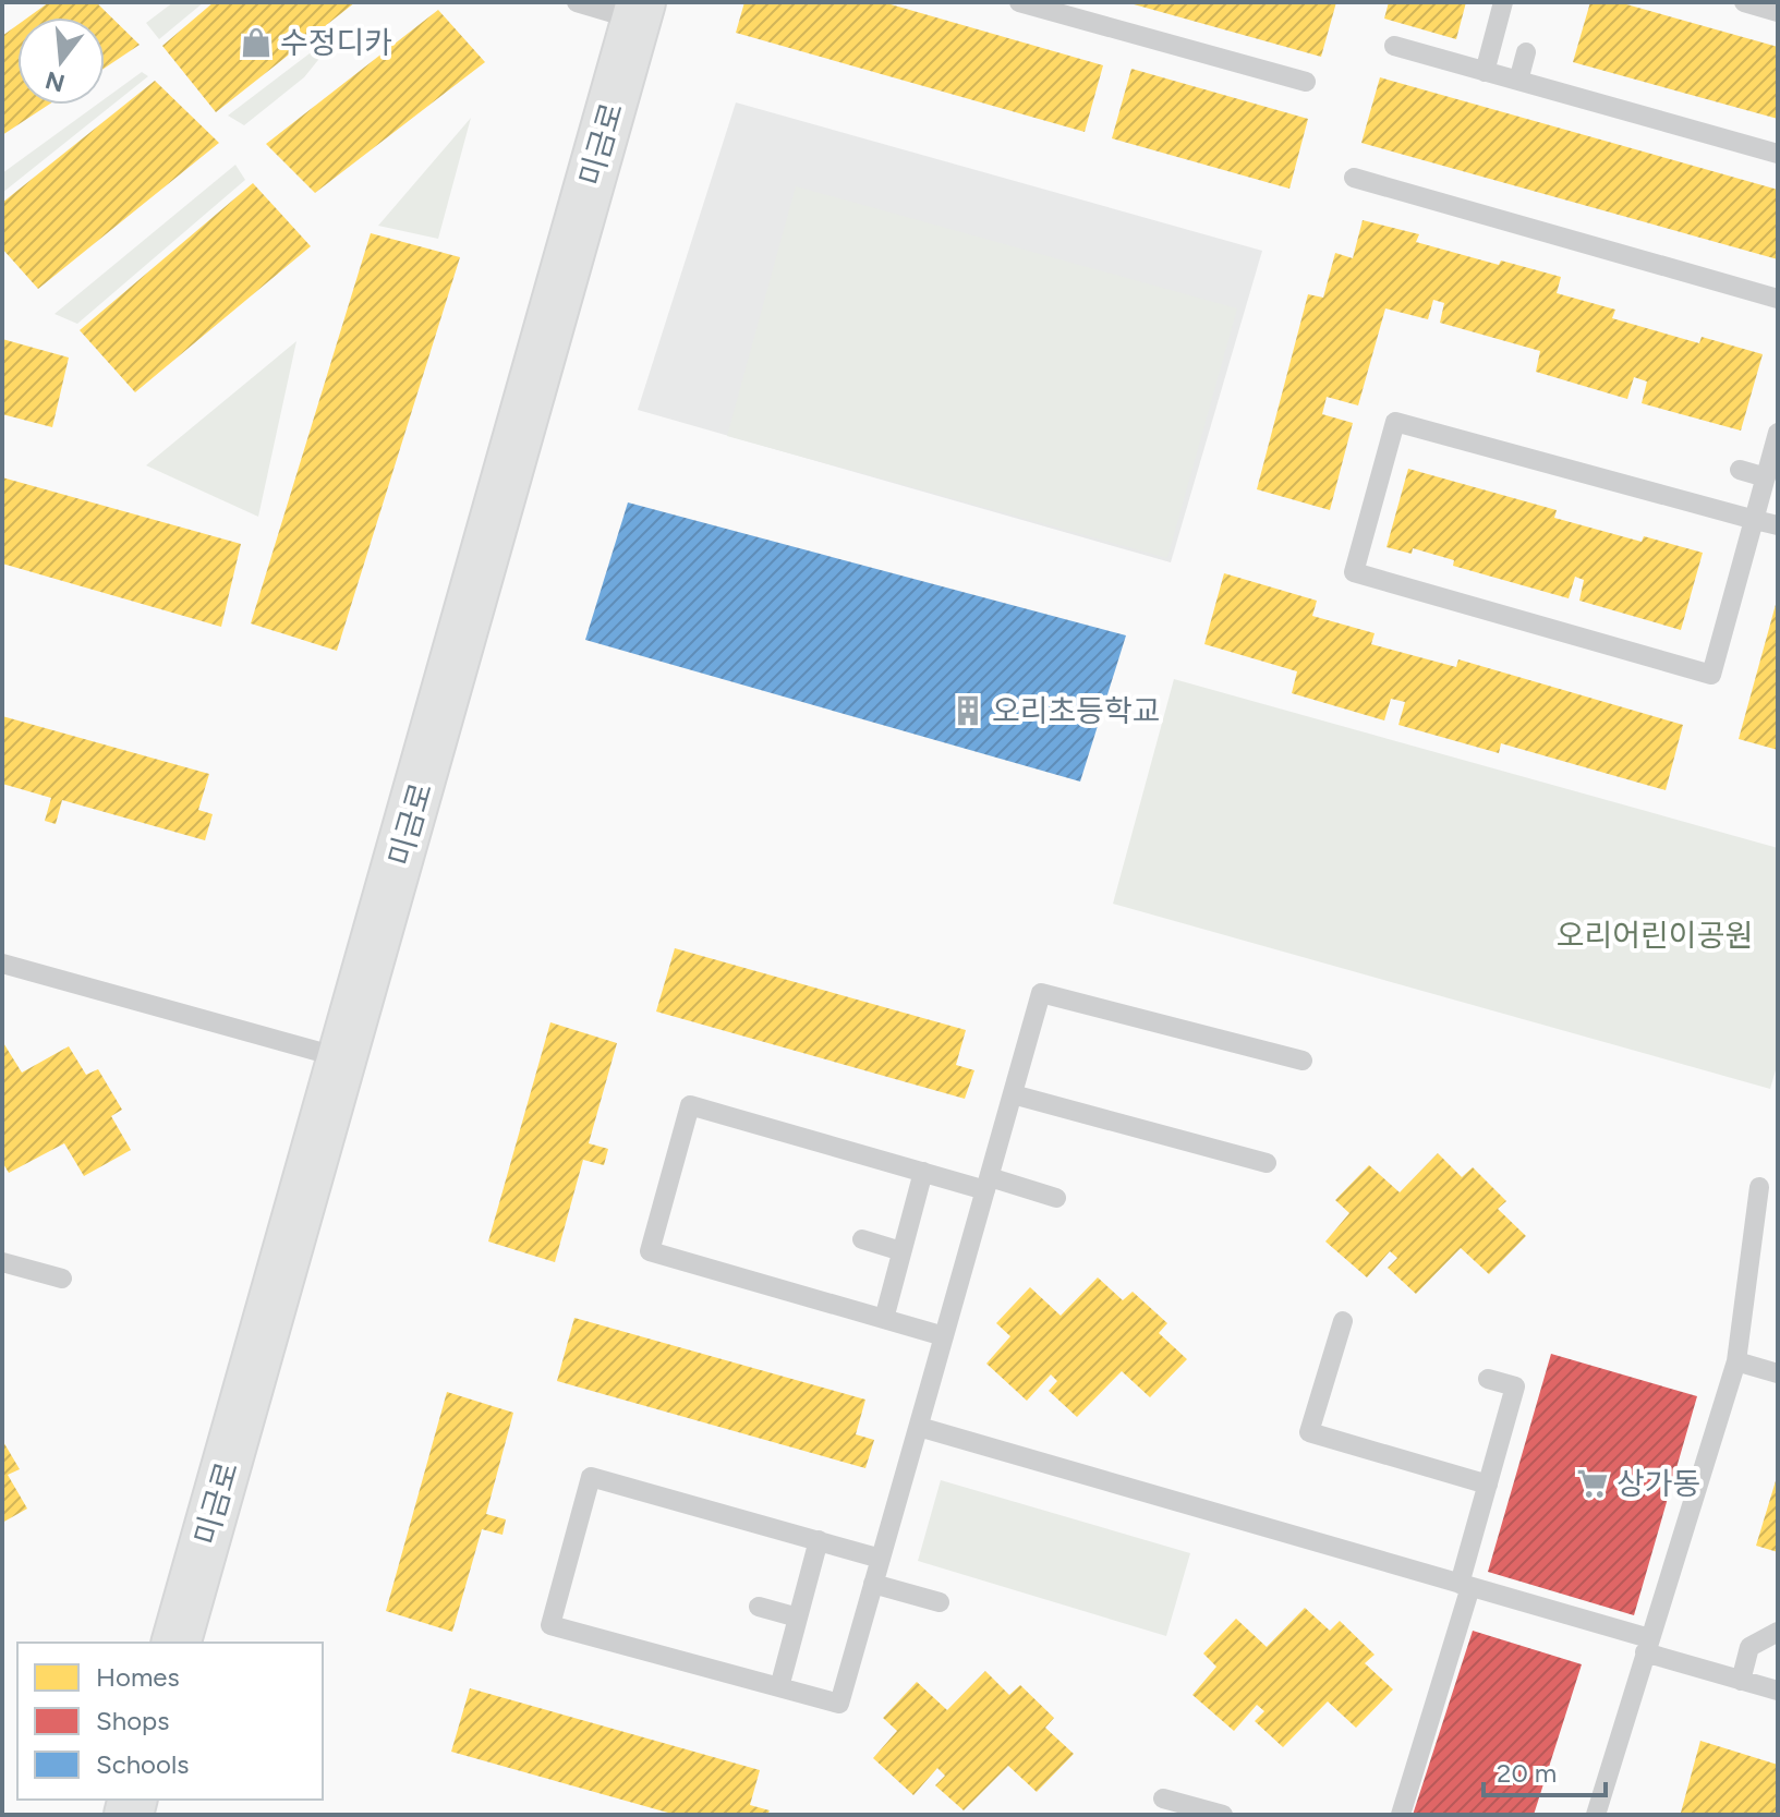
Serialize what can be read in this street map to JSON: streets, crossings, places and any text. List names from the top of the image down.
{
  "streets": {
    "main road": ["미금로"]
  },
  "parks": ["오리어린이공원"],
  "places": {
    "shop": ["수정디카"],
    "building": ["오리초등학교"],
    "supermarket": ["상가동"]
  },
  "legend": ["Homes", "Shops", "Schools"],
  "scale_bar": "20 m",
  "north": "bottom"
}
